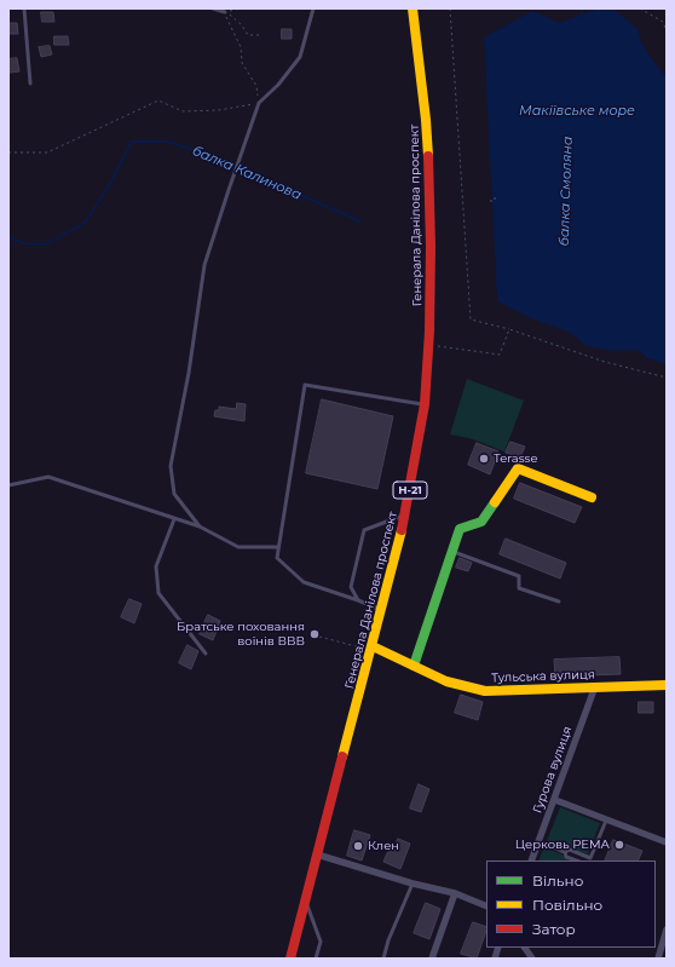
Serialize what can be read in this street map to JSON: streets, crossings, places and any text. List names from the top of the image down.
{
  "streets": {
    "main road": ["Генерала Данілова проспект", "Н-21", "Тульська вулиця"],
    "street": ["Гурова вулиця"]
  },
  "crossings": [
    ["Генерала Данілова проспект", "Тульська вулиця"],
    ["Тульська вулиця", "Гурова вулиця"]
  ],
  "water": ["Макіївське море", "балка Калинова", "балка Смоляна"],
  "places": [
    "Terasse",
    "Братське поховання воїнів ВВВ",
    "Церковь РЕМА",
    "Клен"
  ],
  "legend": ["Вільно", "Повільно", "Затор"]
}
